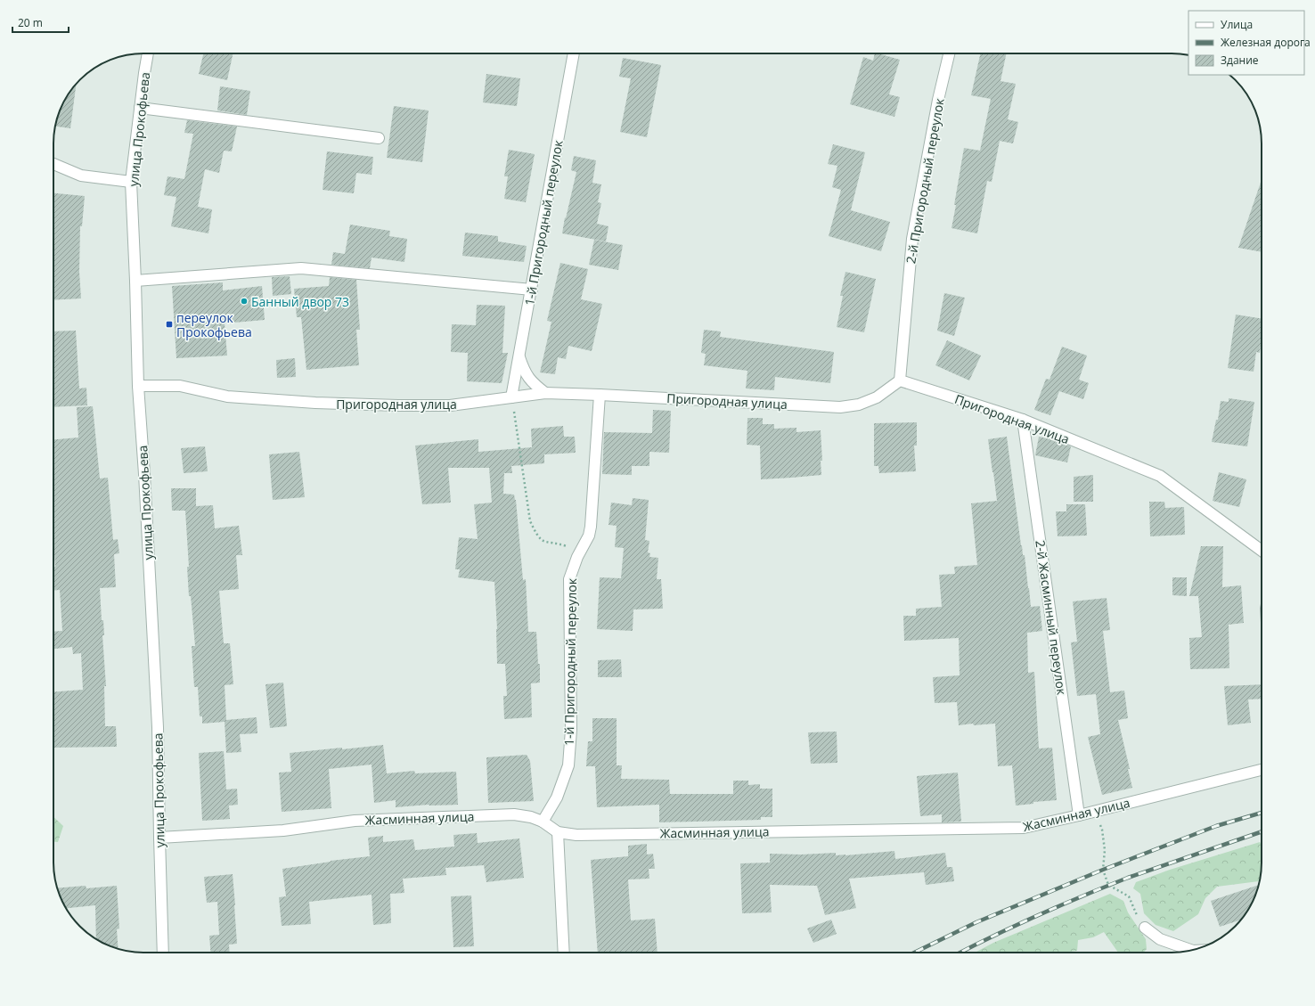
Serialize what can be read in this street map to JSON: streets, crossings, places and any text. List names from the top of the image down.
{
  "streets": {
    "street": [
      "улица Прокофьева",
      "2-й Пригородный переулок",
      "1-й Пригородный переулок",
      "Пригородная улица",
      "2-й Жасминный переулок",
      "Жасминная улица"
    ]
  },
  "crossings": [
    ["улица Прокофьева", "Пригородная улица"],
    ["улица Прокофьева", "Жасминная улица"],
    ["2-й Пригородный переулок", "Пригородная улица"],
    ["1-й Пригородный переулок", "Пригородная улица"],
    ["1-й Пригородный переулок", "Жасминная улица"],
    ["Пригородная улица", "2-й Жасминный переулок"],
    ["2-й Жасминный переулок", "Жасминная улица"]
  ],
  "places": {
    "other": ["Банный двор 73"],
    "transit": ["переулок Прокофьева"]
  },
  "legend": ["Улица", "Железная дорога", "Здание"],
  "scale_bar": "20 m"
}
